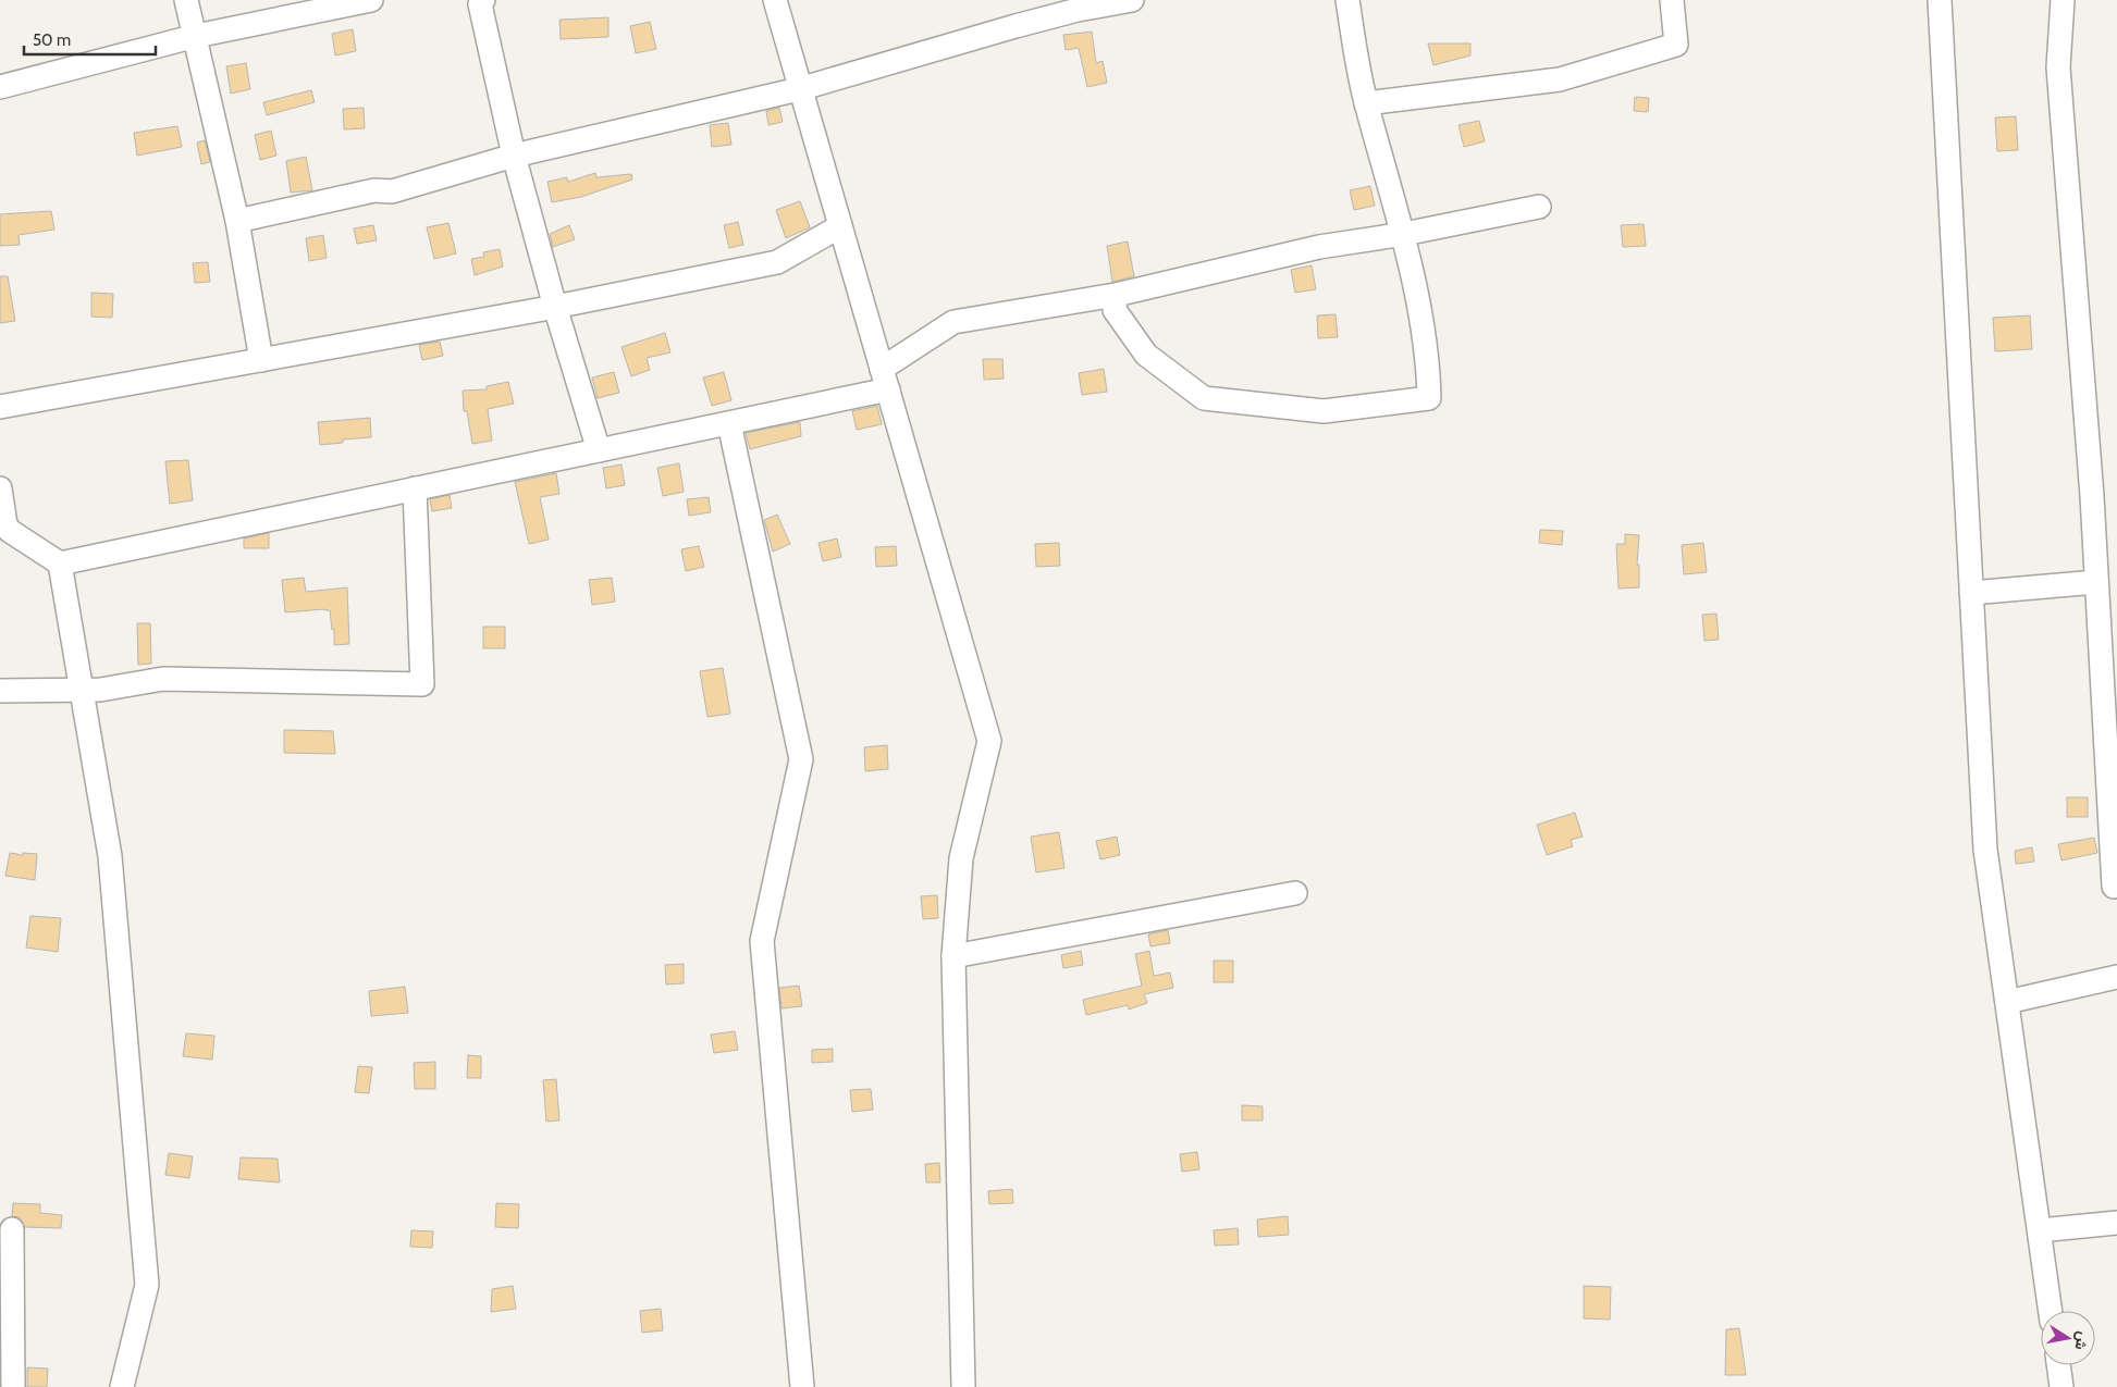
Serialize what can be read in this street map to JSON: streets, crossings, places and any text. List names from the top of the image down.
{
  "scale_bar": "50 m",
  "north": "right"
}
